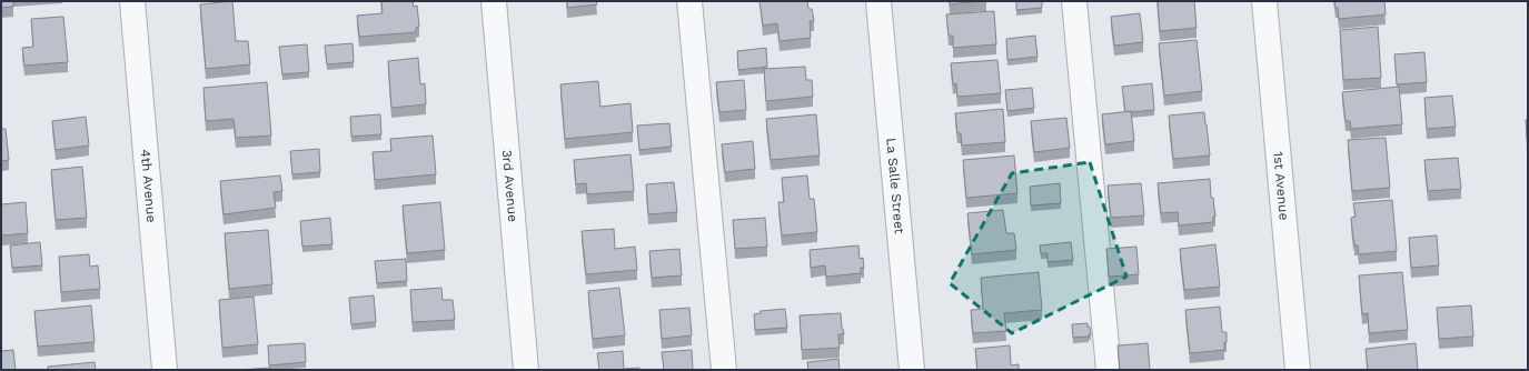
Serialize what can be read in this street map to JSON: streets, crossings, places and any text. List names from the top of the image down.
{
  "streets": {
    "street": [
      "4th Avenue",
      "3rd Avenue",
      "La Salle Street",
      "1st Avenue"
    ]
  }
}
